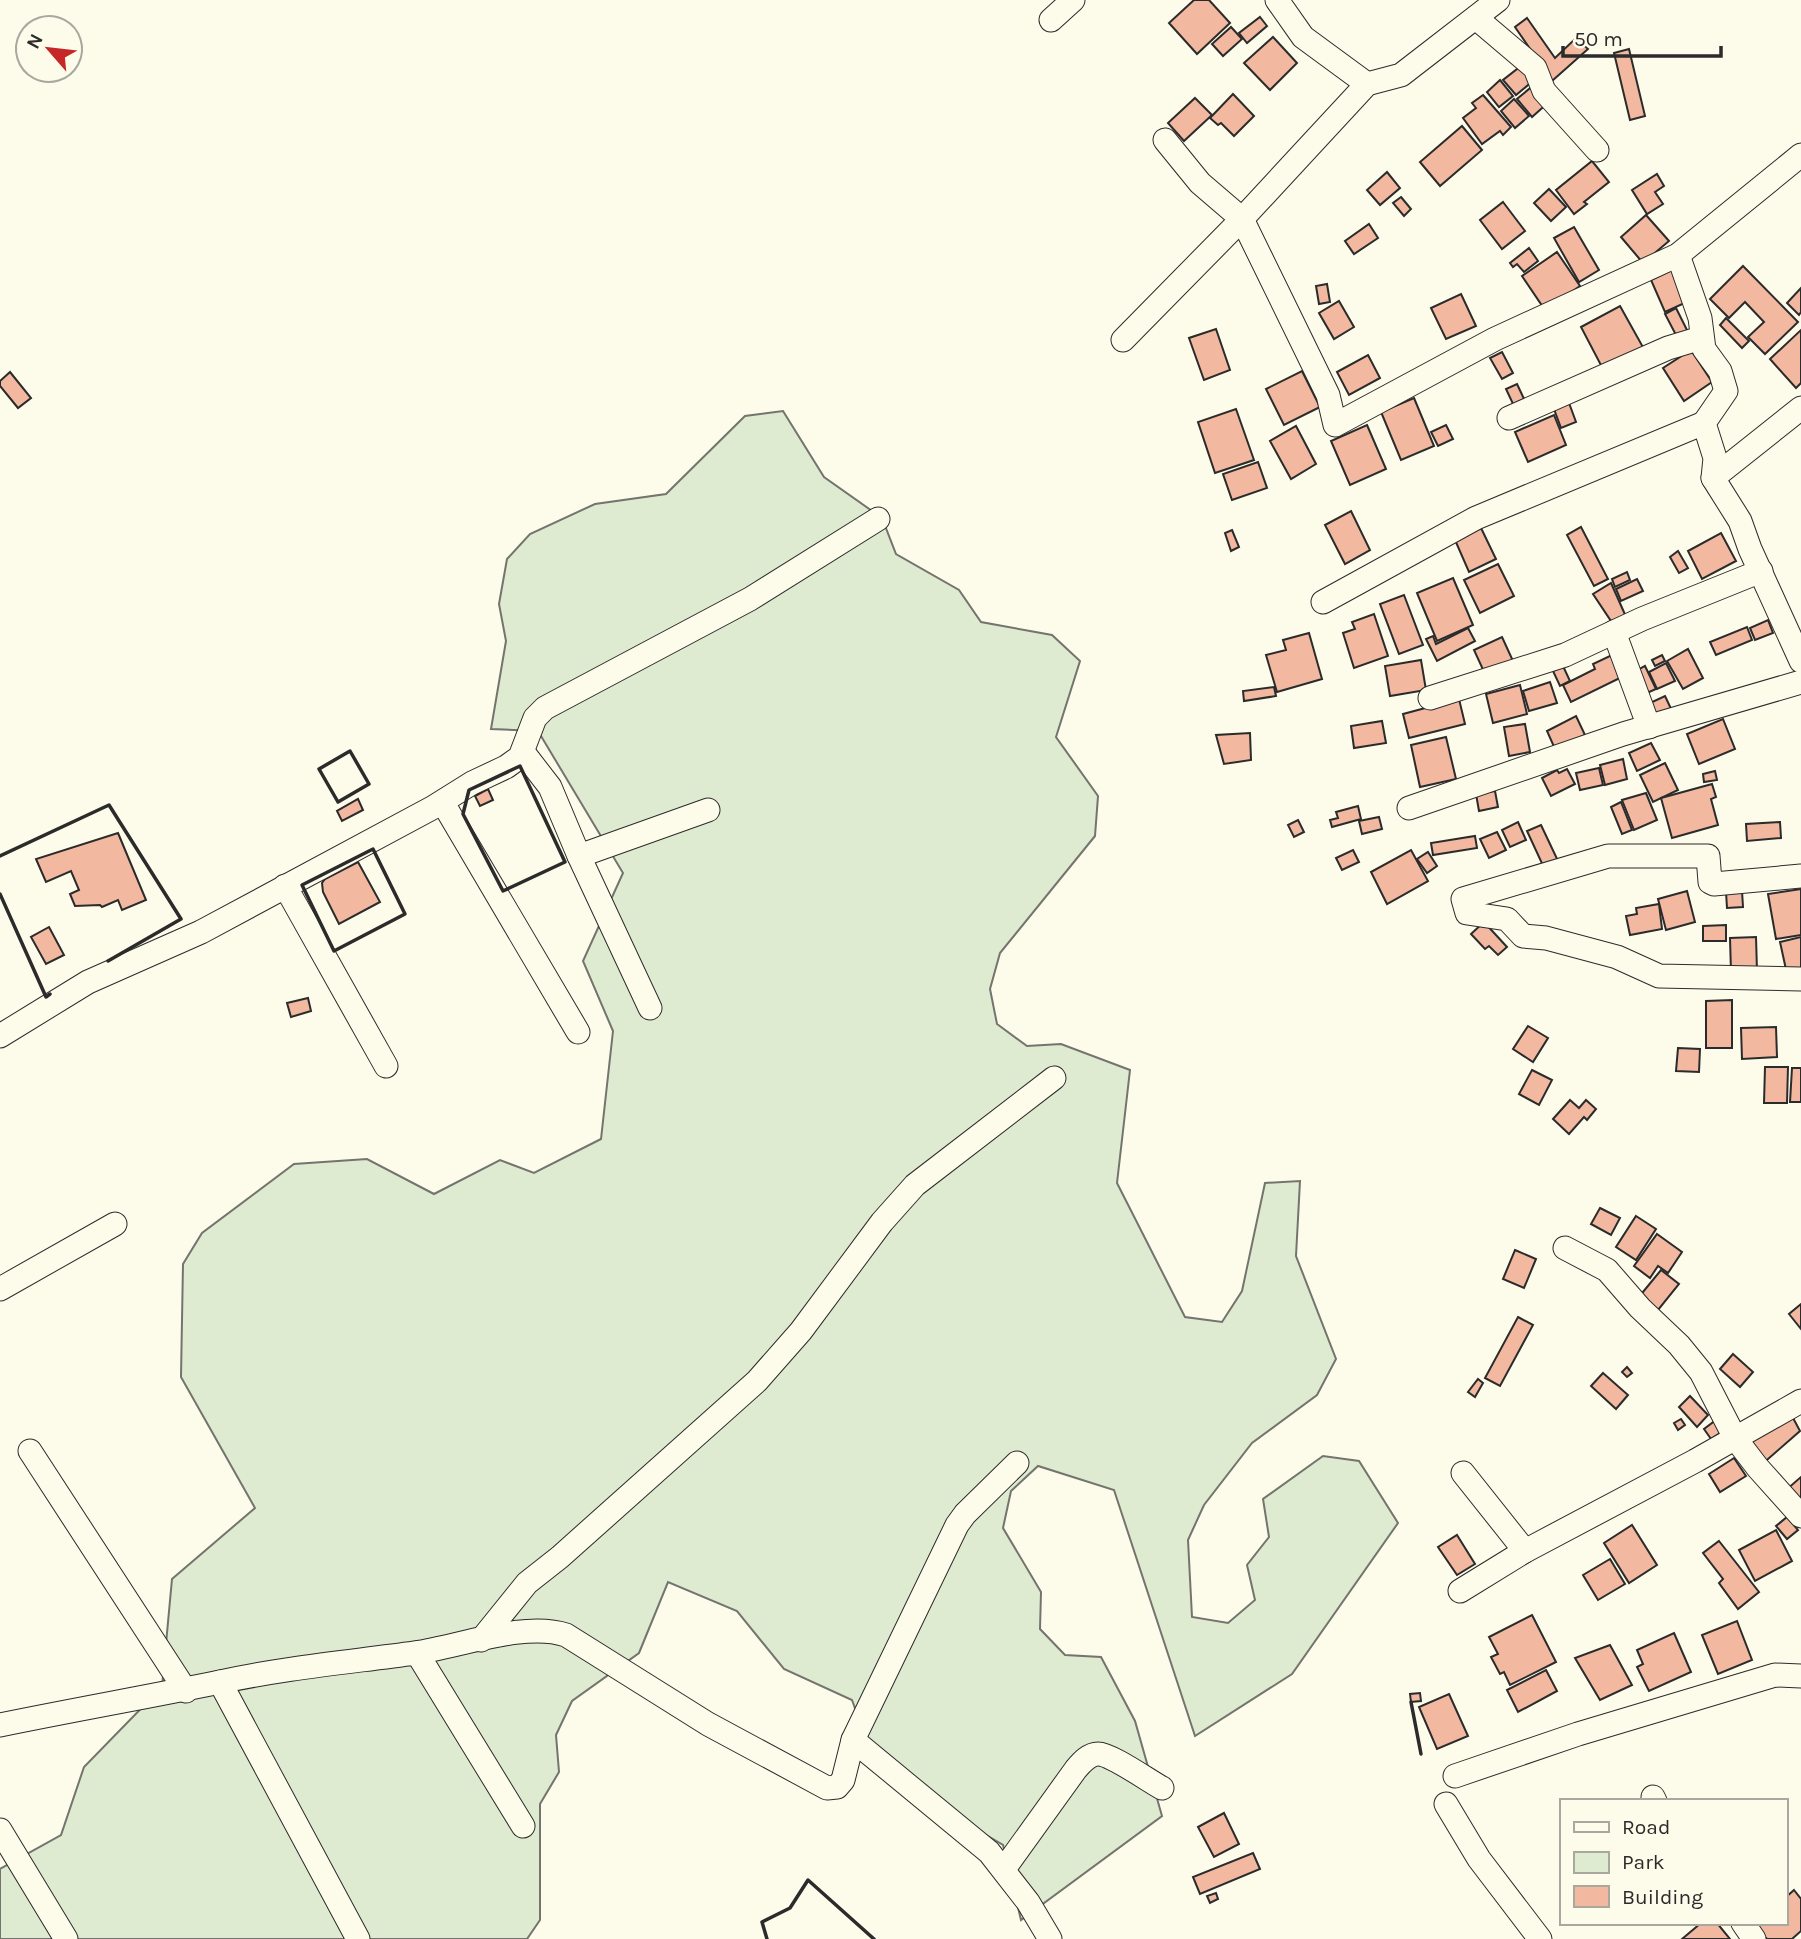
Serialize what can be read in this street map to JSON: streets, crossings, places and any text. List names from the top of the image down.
{
  "legend": ["Road", "Park", "Building"],
  "scale_bar": "50 m",
  "north": "top left"
}
